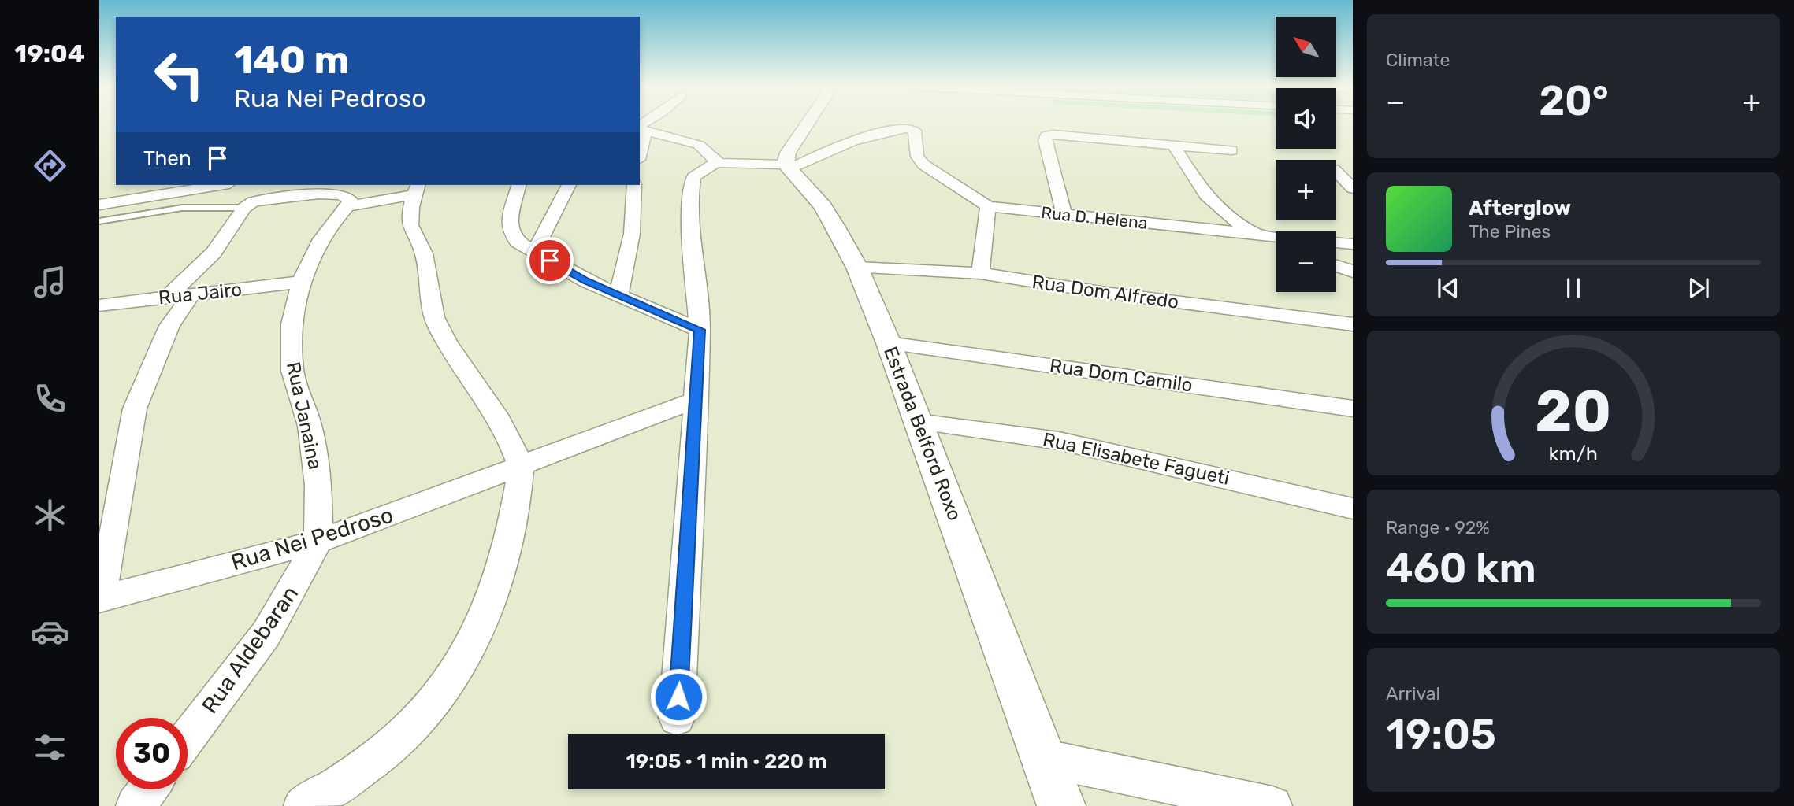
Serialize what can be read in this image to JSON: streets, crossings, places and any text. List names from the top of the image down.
{
  "streets": {
    "street": [
      "Rua D. Helena",
      "Rua Dom Alfredo",
      "Rua Jairo",
      "Rua Dom Camilo",
      "Rua Janaina",
      "Estrada Belford Roxo",
      "Rua Elisabete Fagueti",
      "Rua Nei Pedroso",
      "Rua Aldebaran"
    ]
  },
  "crossings": [
    ["Rua D. Helena", "Estrada Belford Roxo"],
    ["Rua Dom Alfredo", "Estrada Belford Roxo"],
    ["Rua Jairo", "Rua Janaina"],
    ["Rua Dom Camilo", "Estrada Belford Roxo"],
    ["Rua Janaina", "Rua Nei Pedroso"],
    ["Rua Janaina", "Rua Aldebaran"],
    ["Estrada Belford Roxo", "Rua Elisabete Fagueti"],
    ["Rua Nei Pedroso", "Rua Aldebaran"]
  ],
  "north": "top left",
  "page": {
    "tabs": "19:04",
    "tile": [
      "Climate",
      ["Range · 92%", "460 km"],
      ["Arrival", "19:05"]
    ],
    "map_buttons": ["+", "−"],
    "turn": ["140 m", "Rua Nei Pedroso"],
    "heat": ["−", "20°", "+"],
    "then": "Then",
    "song": ["Afterglow", "The Pines"],
    "limit": "30",
    "trip": "19:05 · 1 min · 220 m",
    "gauge": ["20", "km/h"]
  }
}
